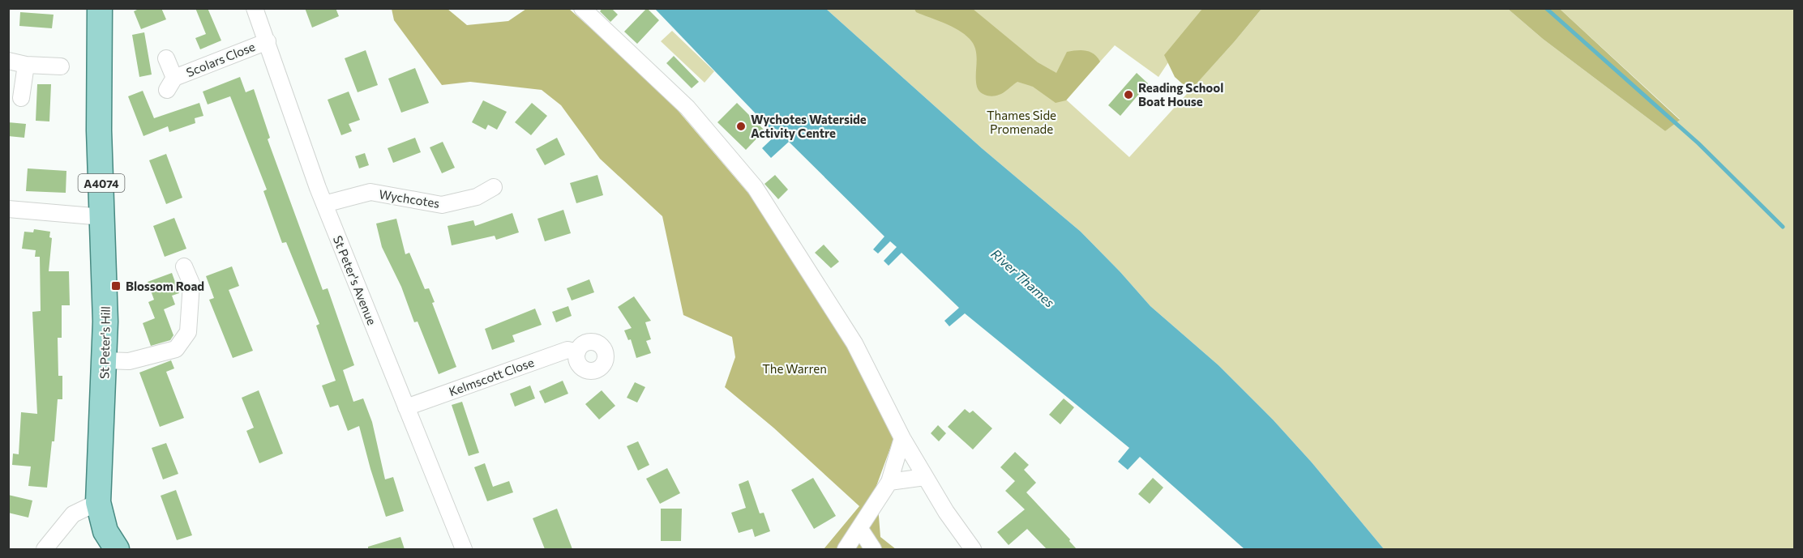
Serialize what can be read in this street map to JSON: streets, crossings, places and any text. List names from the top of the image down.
{
  "streets": {
    "main road": ["A4074", "St Peter's Hill"],
    "street": [
      "Scolars Close",
      "Wychcotes",
      "St Peter's Avenue",
      "Kelmscott Close"
    ]
  },
  "crossings": [
    ["Scolars Close", "St Peter's Avenue"],
    ["A4074", "St Peter's Hill"],
    ["Wychcotes", "St Peter's Avenue"],
    ["St Peter's Avenue", "Kelmscott Close"]
  ],
  "water": ["River Thames"],
  "parks": ["Thames Side Promenade", "The Warren"],
  "places": {
    "other": ["Reading School Boat House", "Wychotes Waterside Activity Centre"],
    "transit": ["Blossom Road"]
  }
}
